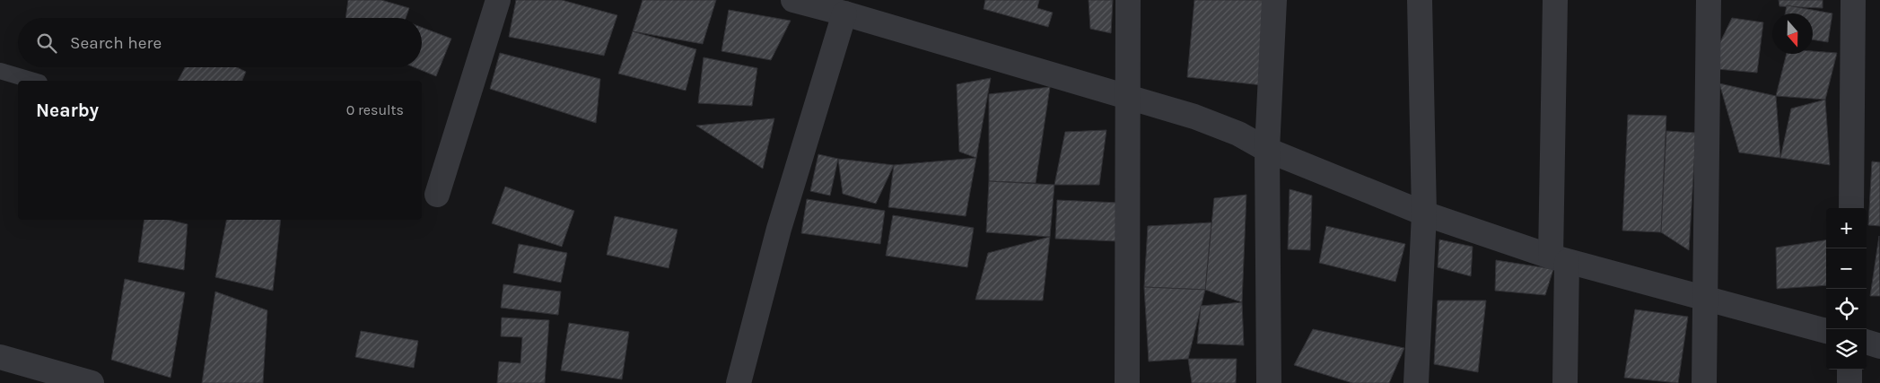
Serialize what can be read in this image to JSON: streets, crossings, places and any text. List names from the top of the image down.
{
  "north": "bottom",
  "page": {
    "search": "Search here",
    "heading": ["Nearby", "0 results"],
    "map_buttons": ["+", "−"]
  }
}
